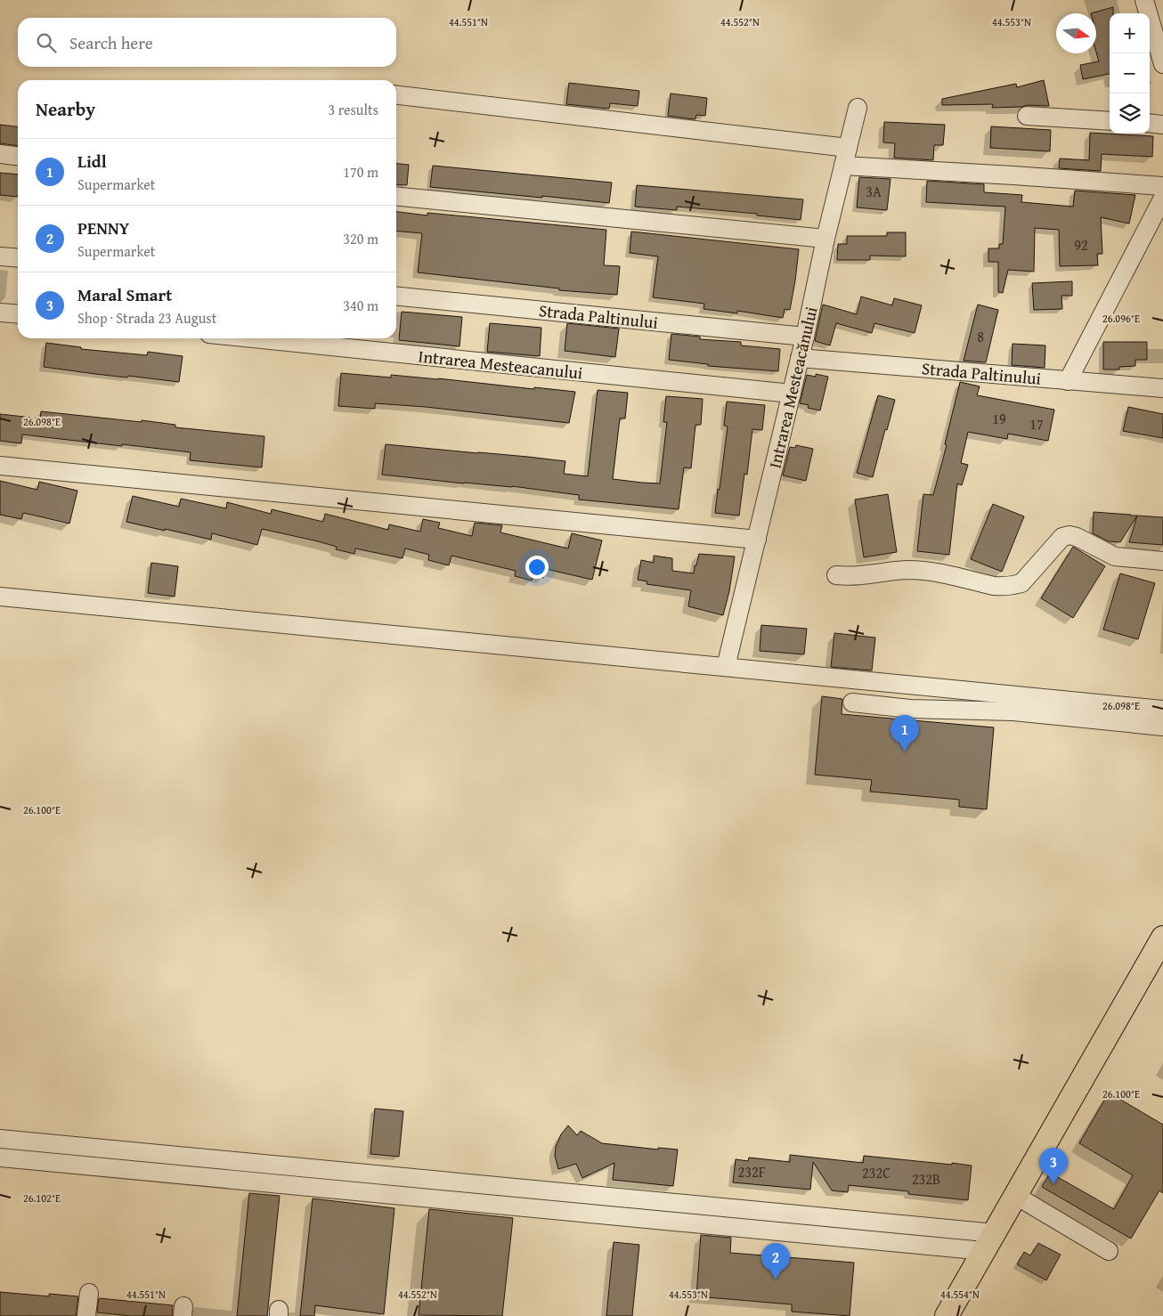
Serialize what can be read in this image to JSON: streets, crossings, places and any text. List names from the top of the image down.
{
  "streets": {
    "street": ["Strada Paltinului", "Intrarea Mesteacanului", "Intrarea Mesteacănului"]
  },
  "crossings": [
    ["Strada Paltinului", "Intrarea Mesteacănului"],
    ["Intrarea Mesteacanului", "Intrarea Mesteacănului"]
  ],
  "house_numbers": [
    "3A",
    "92",
    "8",
    "19",
    "17",
    "232F",
    "232C",
    "232B"
  ],
  "north": "right",
  "page": {
    "map_buttons": ["+", "−"],
    "search": "Search here",
    "heading": ["Nearby", "3 results"],
    "list": [
      {
        "mark": "1",
        "name": "Lidl",
        "note": "Supermarket",
        "value": "170 m"
      },
      {
        "mark": "2",
        "name": "PENNY",
        "note": "Supermarket",
        "value": "320 m"
      },
      {
        "mark": "3",
        "name": "Maral Smart",
        "note": "Shop · Strada 23 August",
        "value": "340 m"
      }
    ],
    "pins": ["1", "3", "2"]
  },
  "coordinates": [
    "44.551°N",
    "44.552°N",
    "44.553°N",
    "26.096°E",
    "26.098°E",
    "26.100°E",
    "26.102°E",
    "44.554°N"
  ]
}
